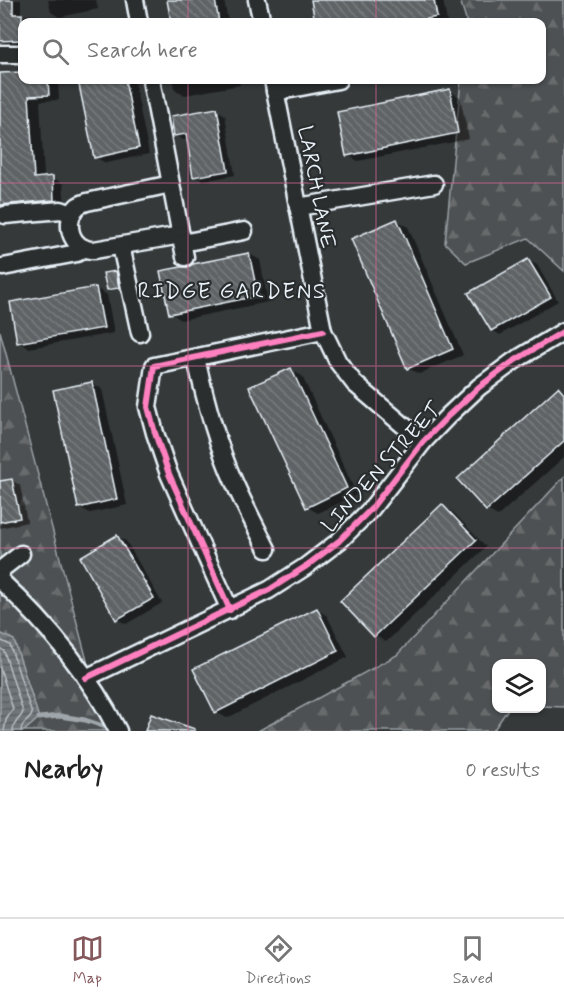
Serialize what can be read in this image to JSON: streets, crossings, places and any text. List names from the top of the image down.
{
  "streets": {
    "street": ["LARCH LANE", "LINDEN STREET"]
  },
  "crossings": [
    ["LARCH LANE", "LINDEN STREET"]
  ],
  "districts": ["RIDGE GARDENS"],
  "page": {
    "search": "Search here",
    "heading": ["Nearby", "0 results"],
    "nav": ["Map", "Directions", "Saved"]
  }
}
